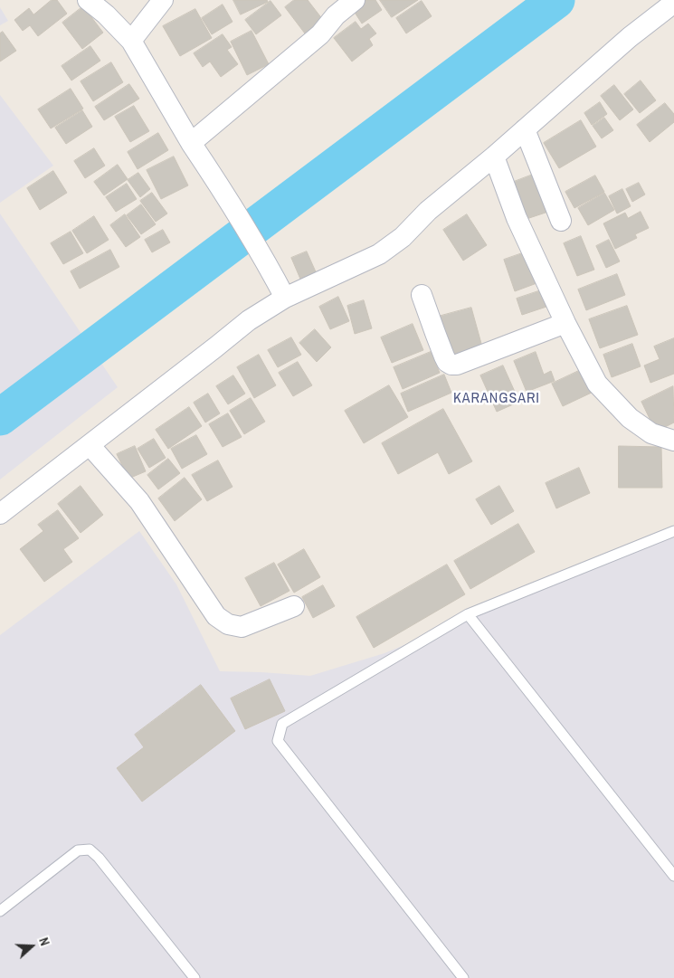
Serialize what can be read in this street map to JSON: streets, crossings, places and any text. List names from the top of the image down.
{
  "districts": ["KARANGSARI"],
  "north": "right"
}
